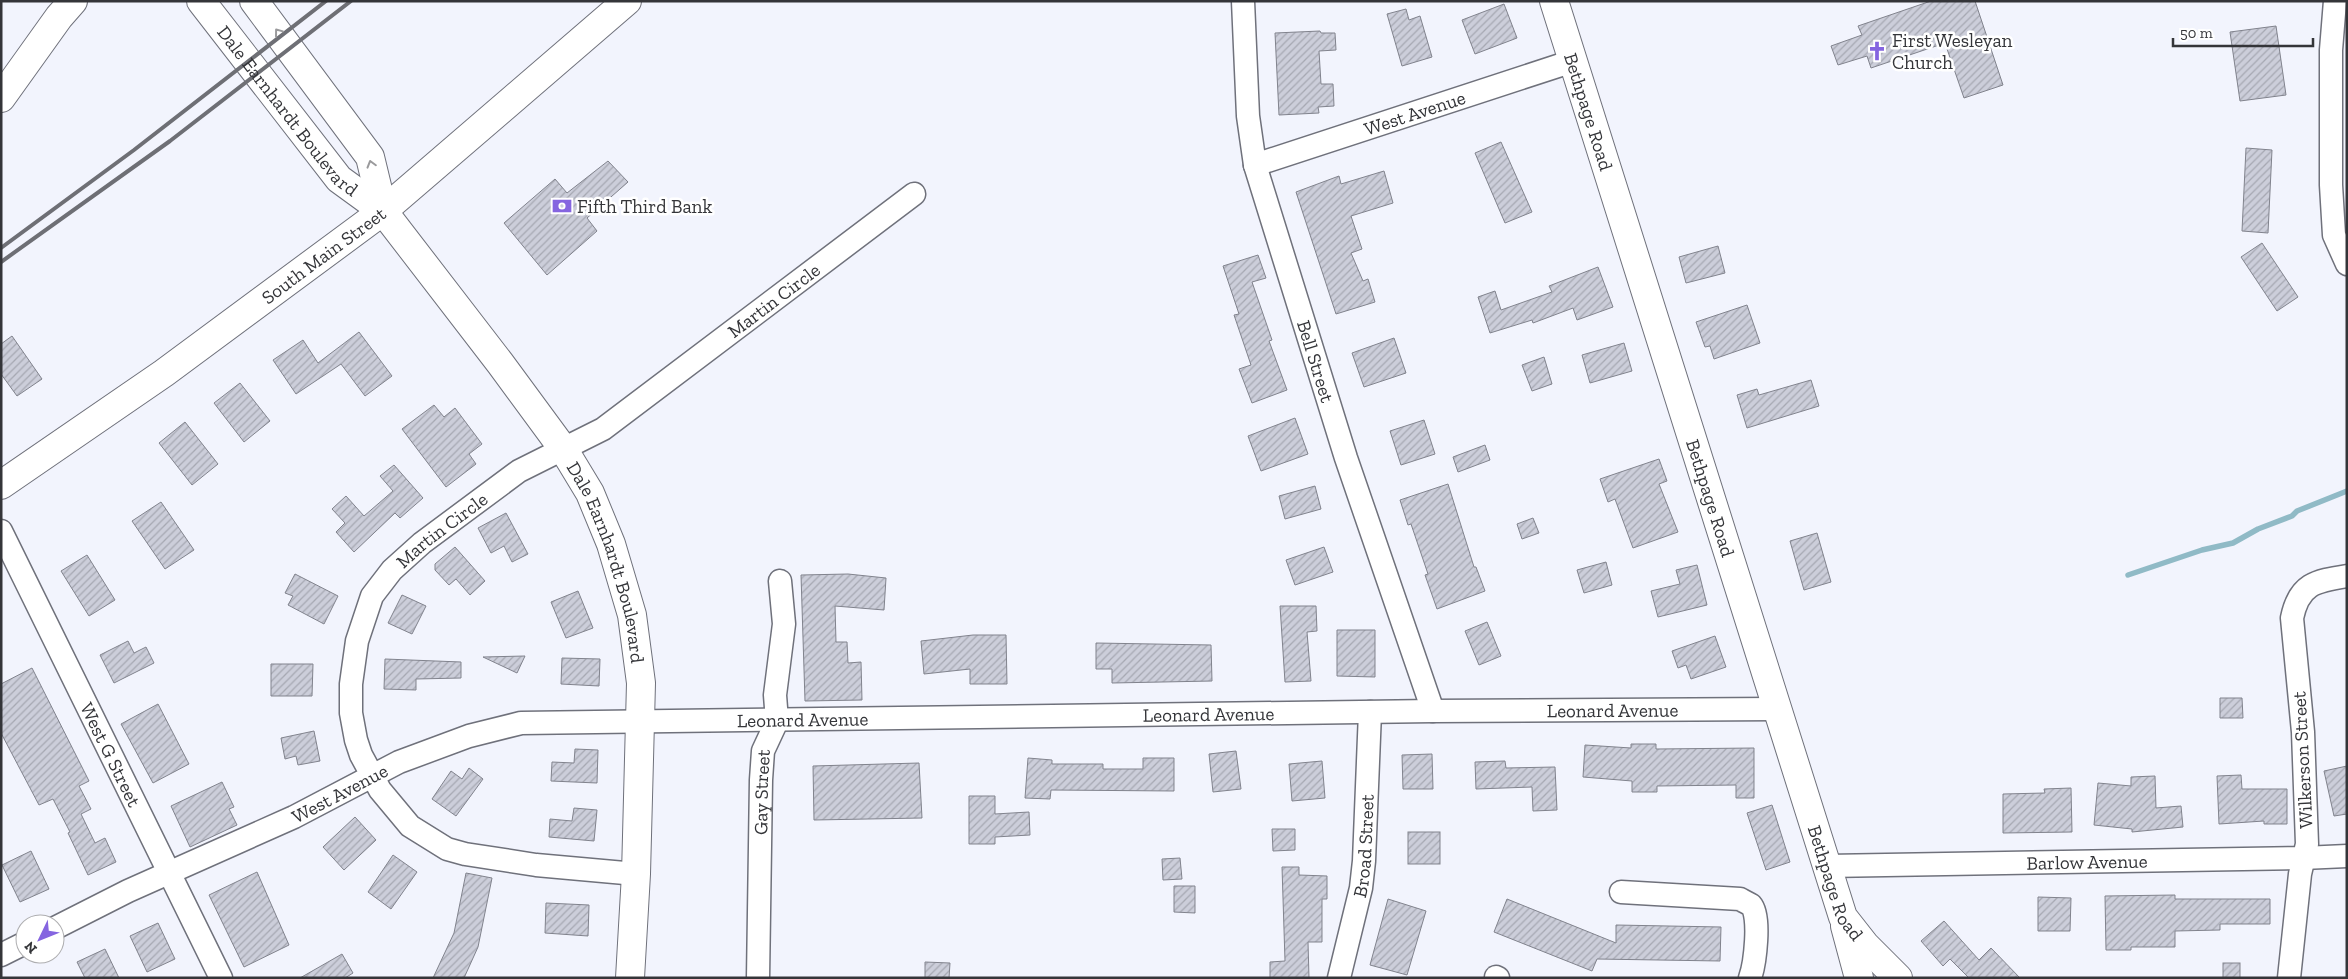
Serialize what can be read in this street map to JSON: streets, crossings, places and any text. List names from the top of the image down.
{
  "streets": {
    "main road": ["Dale Earnhardt Boulevard", "Bethpage Road", "South Main Street"],
    "street": [
      "West Avenue",
      "Martin Circle",
      "Bell Street",
      "Leonard Avenue",
      "West G Street",
      "Wilkerson Street",
      "Gay Street",
      "Broad Street",
      "Barlow Avenue"
    ]
  },
  "crossings": [
    ["Dale Earnhardt Boulevard", "West Avenue"],
    ["Dale Earnhardt Boulevard", "South Main Street"],
    ["Dale Earnhardt Boulevard", "Martin Circle"],
    ["Dale Earnhardt Boulevard", "Leonard Avenue"],
    ["Bethpage Road", "West Avenue"],
    ["Bethpage Road", "Leonard Avenue"],
    ["Bethpage Road", "Barlow Avenue"],
    ["West Avenue", "Martin Circle"],
    ["West Avenue", "Bell Street"],
    ["West Avenue", "Leonard Avenue"],
    ["West Avenue", "West G Street"],
    ["Bell Street", "Leonard Avenue"],
    ["Leonard Avenue", "Gay Street"],
    ["Leonard Avenue", "Broad Street"],
    ["Wilkerson Street", "Barlow Avenue"]
  ],
  "places": {
    "church": ["First Wesleyan Church"],
    "bank": ["Fifth Third Bank"]
  },
  "scale_bar": "50 m",
  "north": "bottom left"
}
